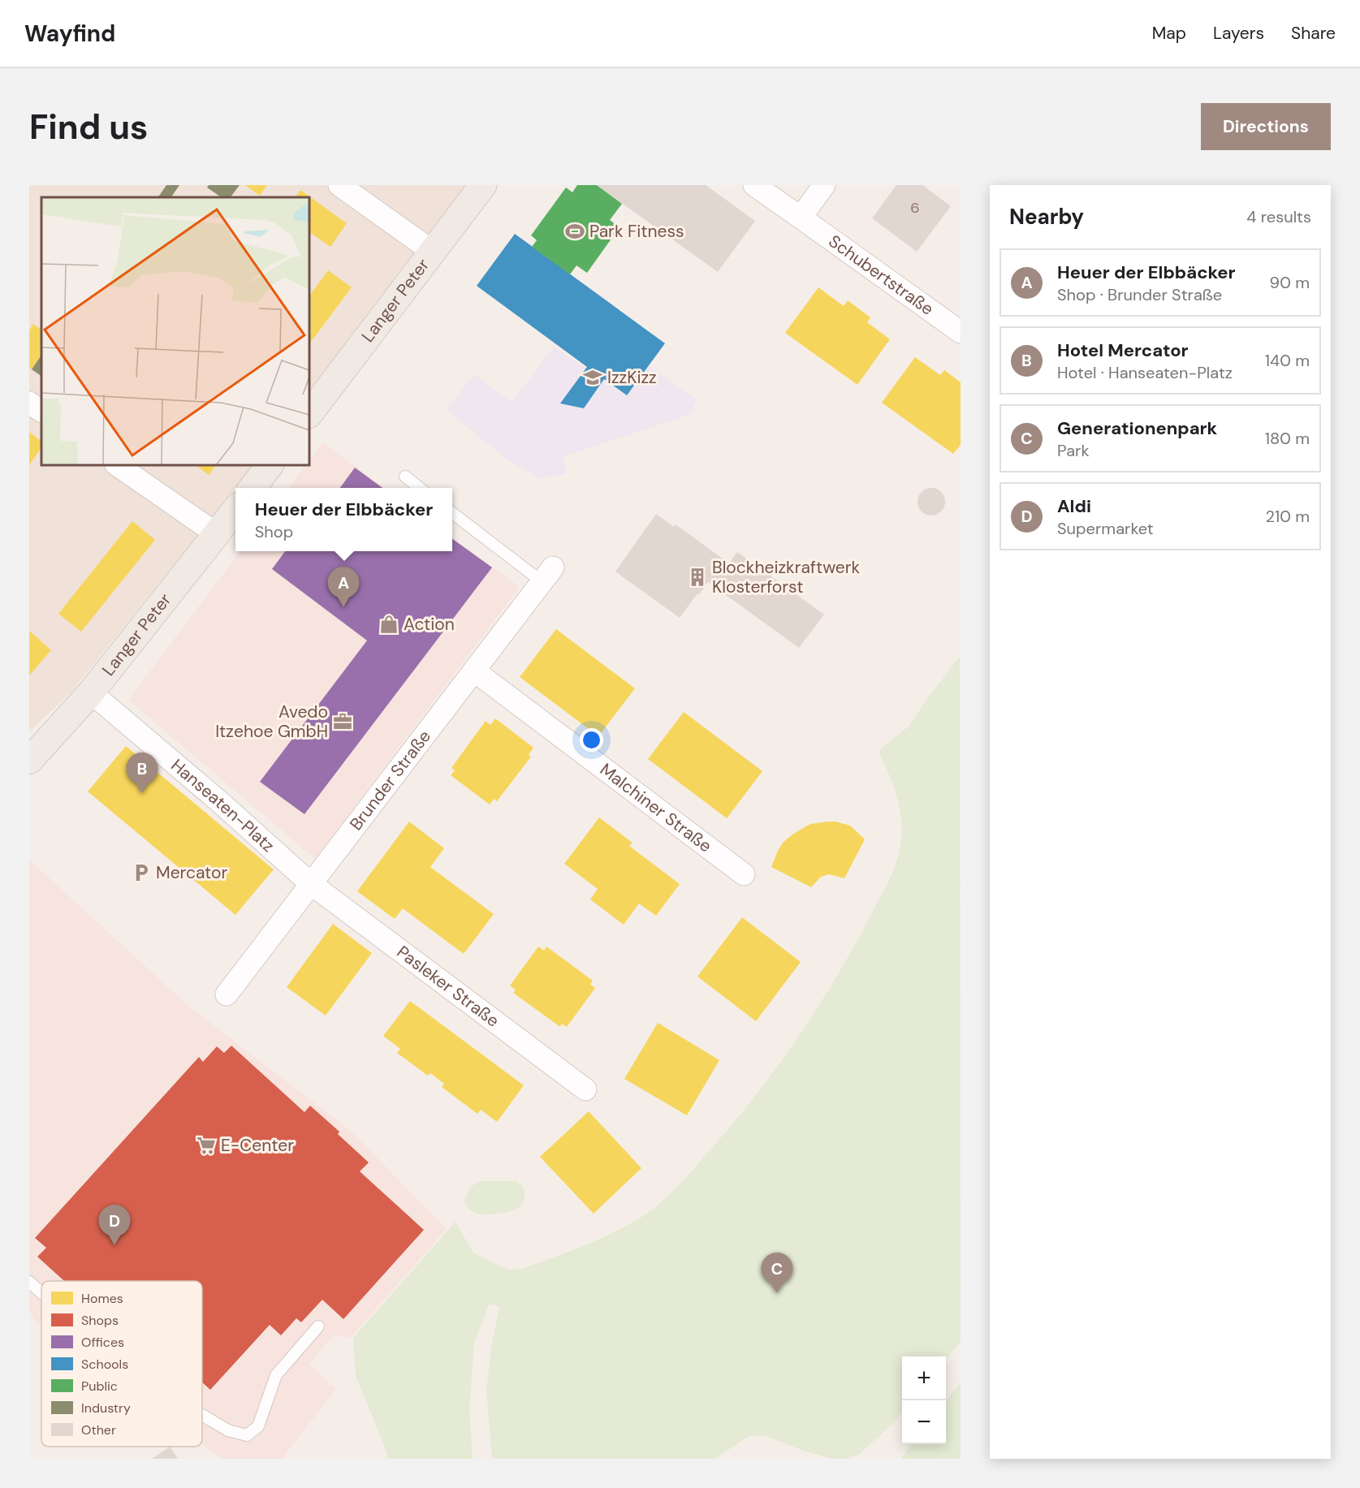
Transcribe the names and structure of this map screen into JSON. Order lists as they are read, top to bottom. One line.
{"streets":{"main road":["Langer Peter"],"street":["Schubertstraße","Brunder Straße","Hanseaten-Platz","Malchiner Straße","Pasleker Straße"]},"crossings":[["Langer Peter","Hanseaten-Platz"],["Brunder Straße","Hanseaten-Platz"],["Brunder Straße","Malchiner Straße"],["Brunder Straße","Pasleker Straße"],["Hanseaten-Platz","Pasleker Straße"]],"places":{"sports":["Park Fitness"],"school or university":["IzzKizz"],"building":["Blockheizkraftwerk Klosterforst"],"shop":["Action"],"office":["Avedo Itzehoe GmbH"],"parking":["Mercator"],"supermarket":["E-Center"]},"house_numbers":["6"],"legend":["Homes","Shops","Offices","Schools","Public","Industry","Other"],"page":{"header":"Wayfind","nav":["Map","Layers","Share"],"buttons":"Directions","title":"Find us","heading":["Nearby","4 results"],"list":[{"mark":"A","name":"Heuer der Elbbäcker","note":"Shop · Brunder Straße","value":"90 m"},{"mark":"B","name":"Hotel Mercator","note":"Hotel · Hanseaten-Platz","value":"140 m"},{"mark":"C","name":"Generationenpark","note":"Park","value":"180 m"},{"mark":"D","name":"Aldi","note":"Supermarket","value":"210 m"}],"popup":["Heuer der Elbbäcker","Shop"],"pins":["A","B","D","C"],"map_buttons":["+","−"]}}
